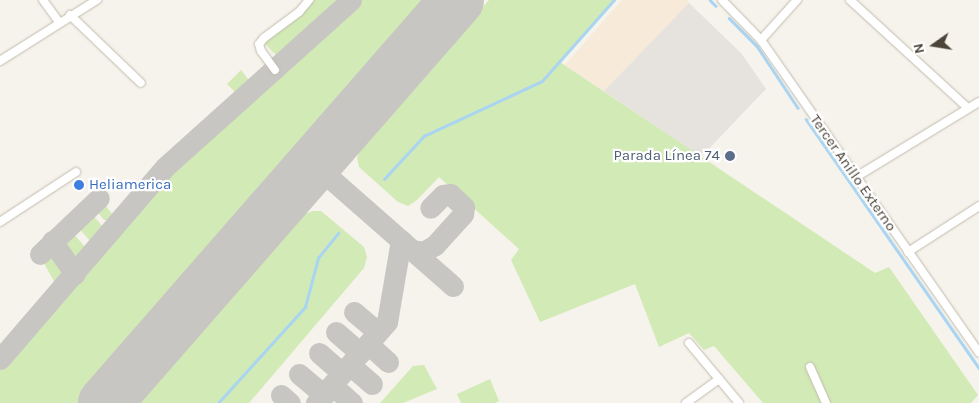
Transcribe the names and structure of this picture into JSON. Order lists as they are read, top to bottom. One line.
{"streets":{"street":["Tercer Anillo Externo"]},"places":["Parada Línea 74","Heliamerica"],"north":"left"}
